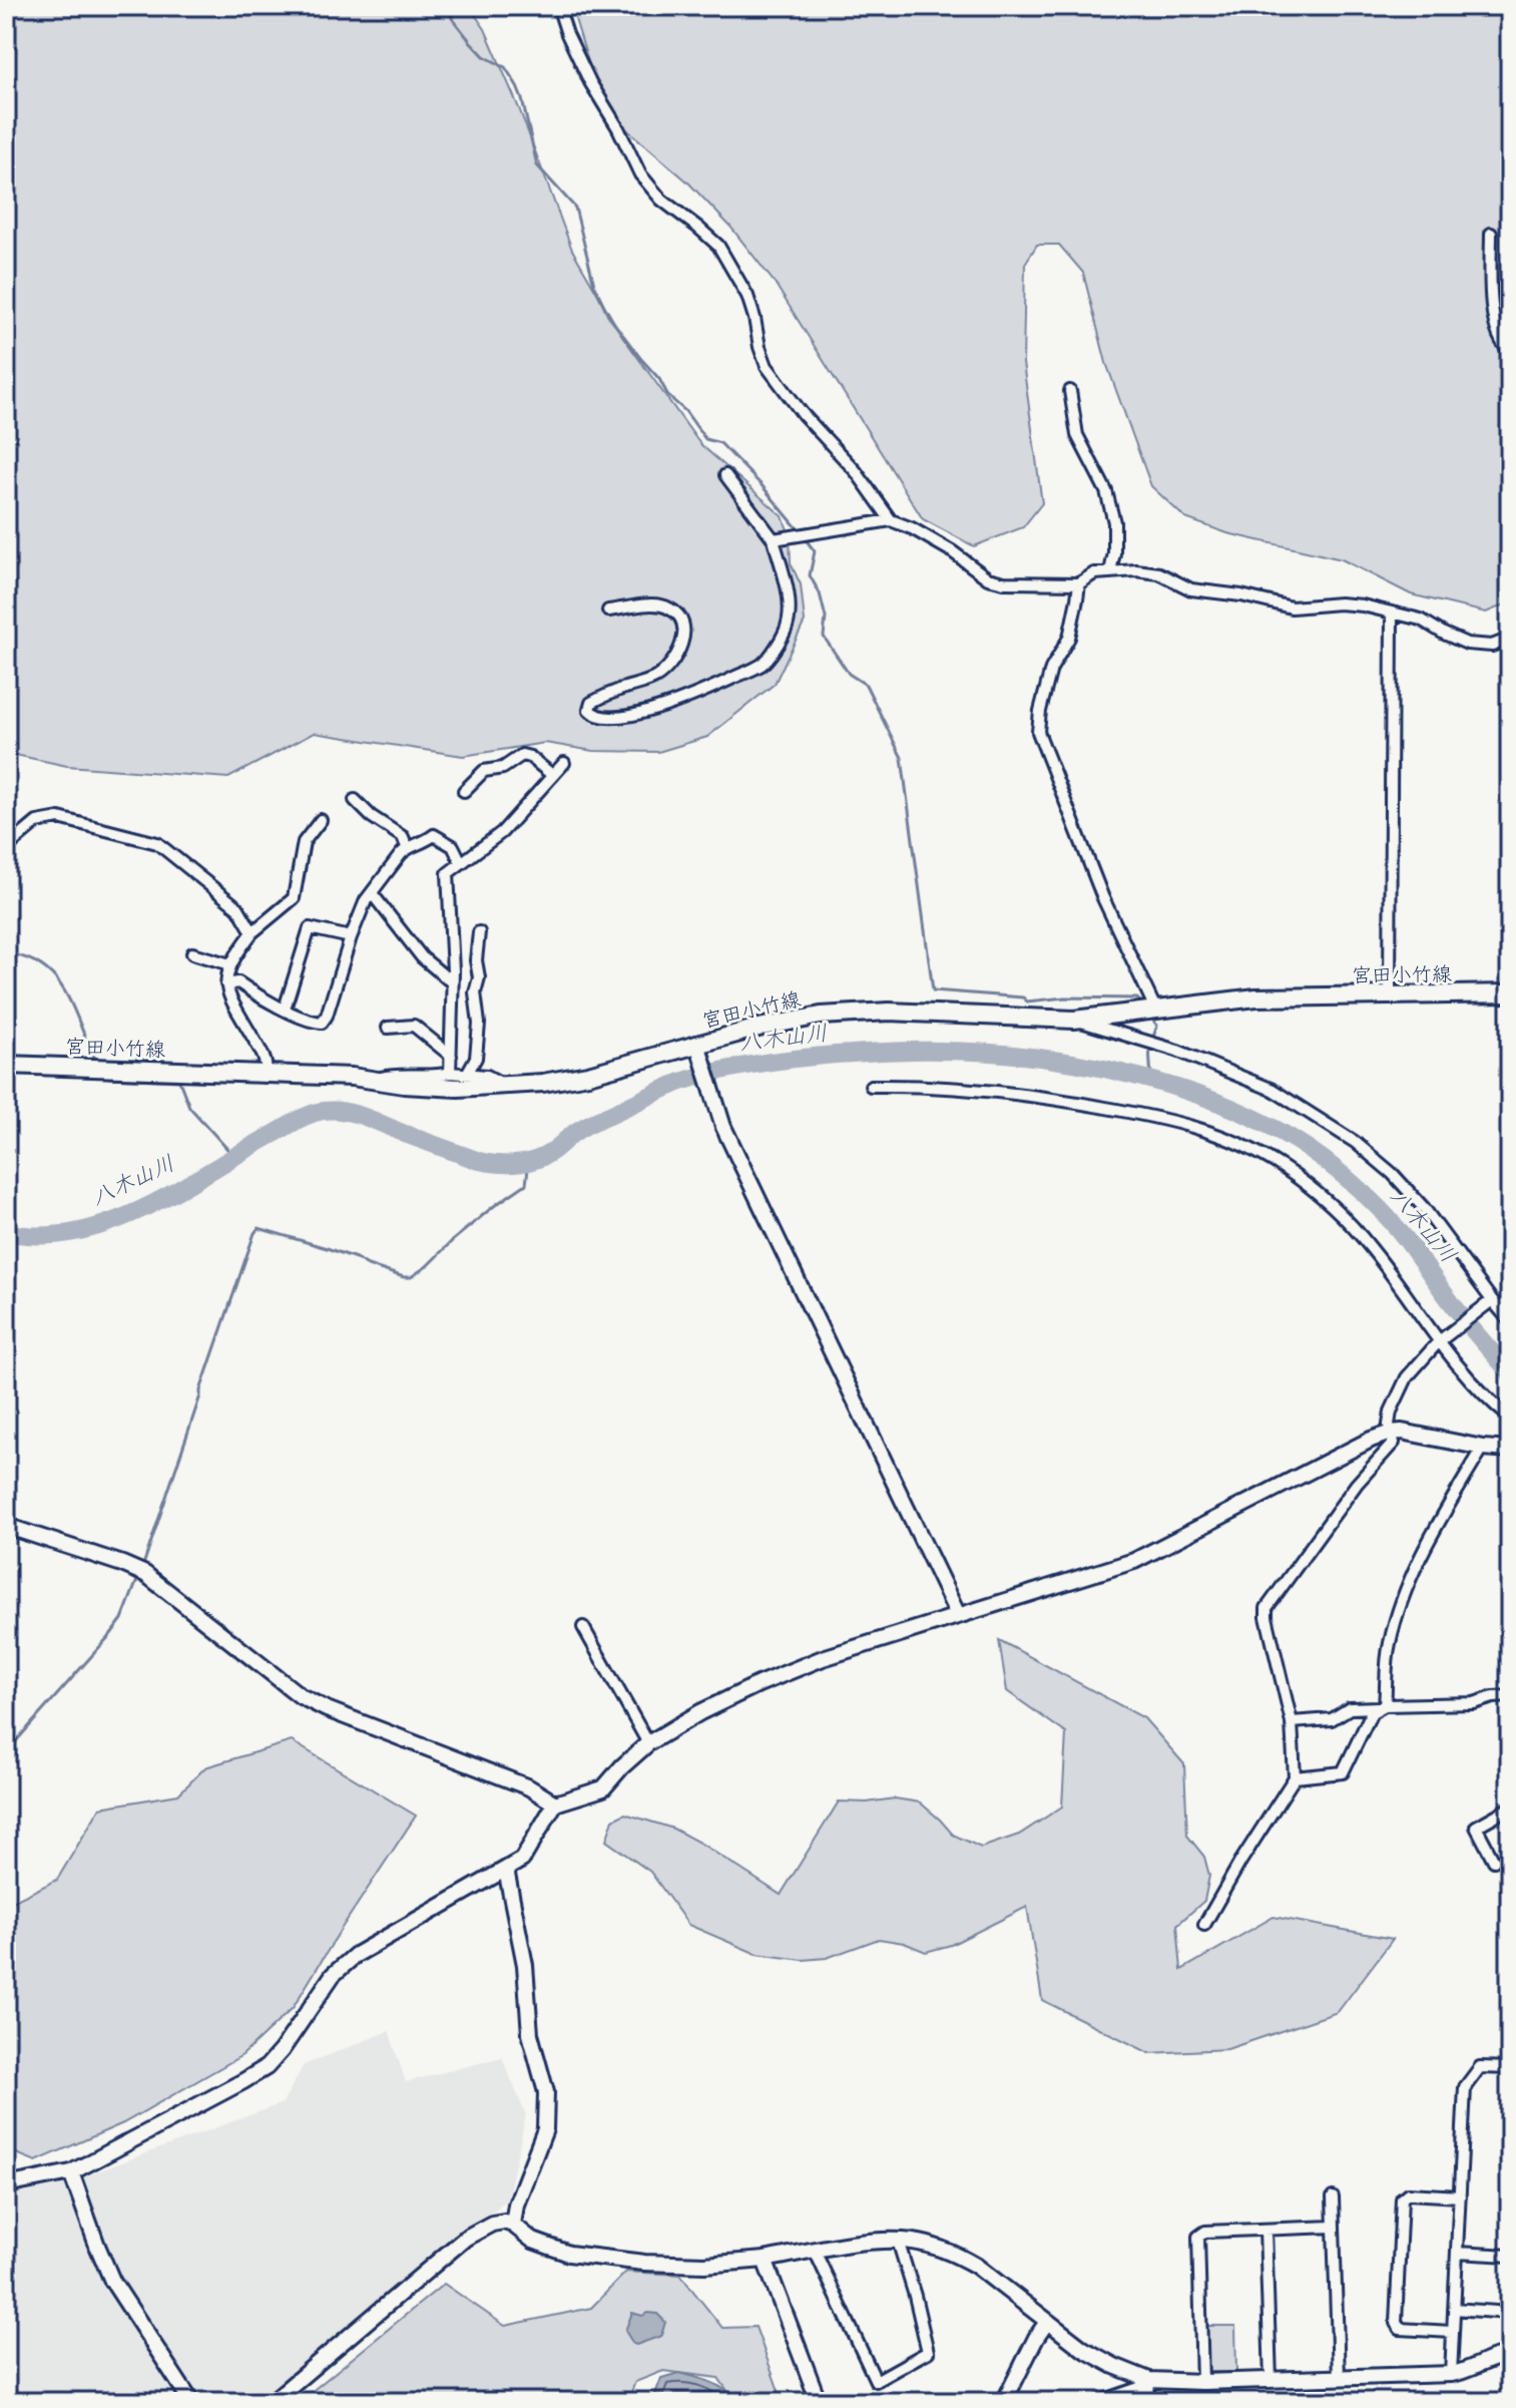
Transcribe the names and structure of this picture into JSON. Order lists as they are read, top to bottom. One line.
{"streets":{"main road":["宮田小竹線"]},"water":["八木山川"]}
